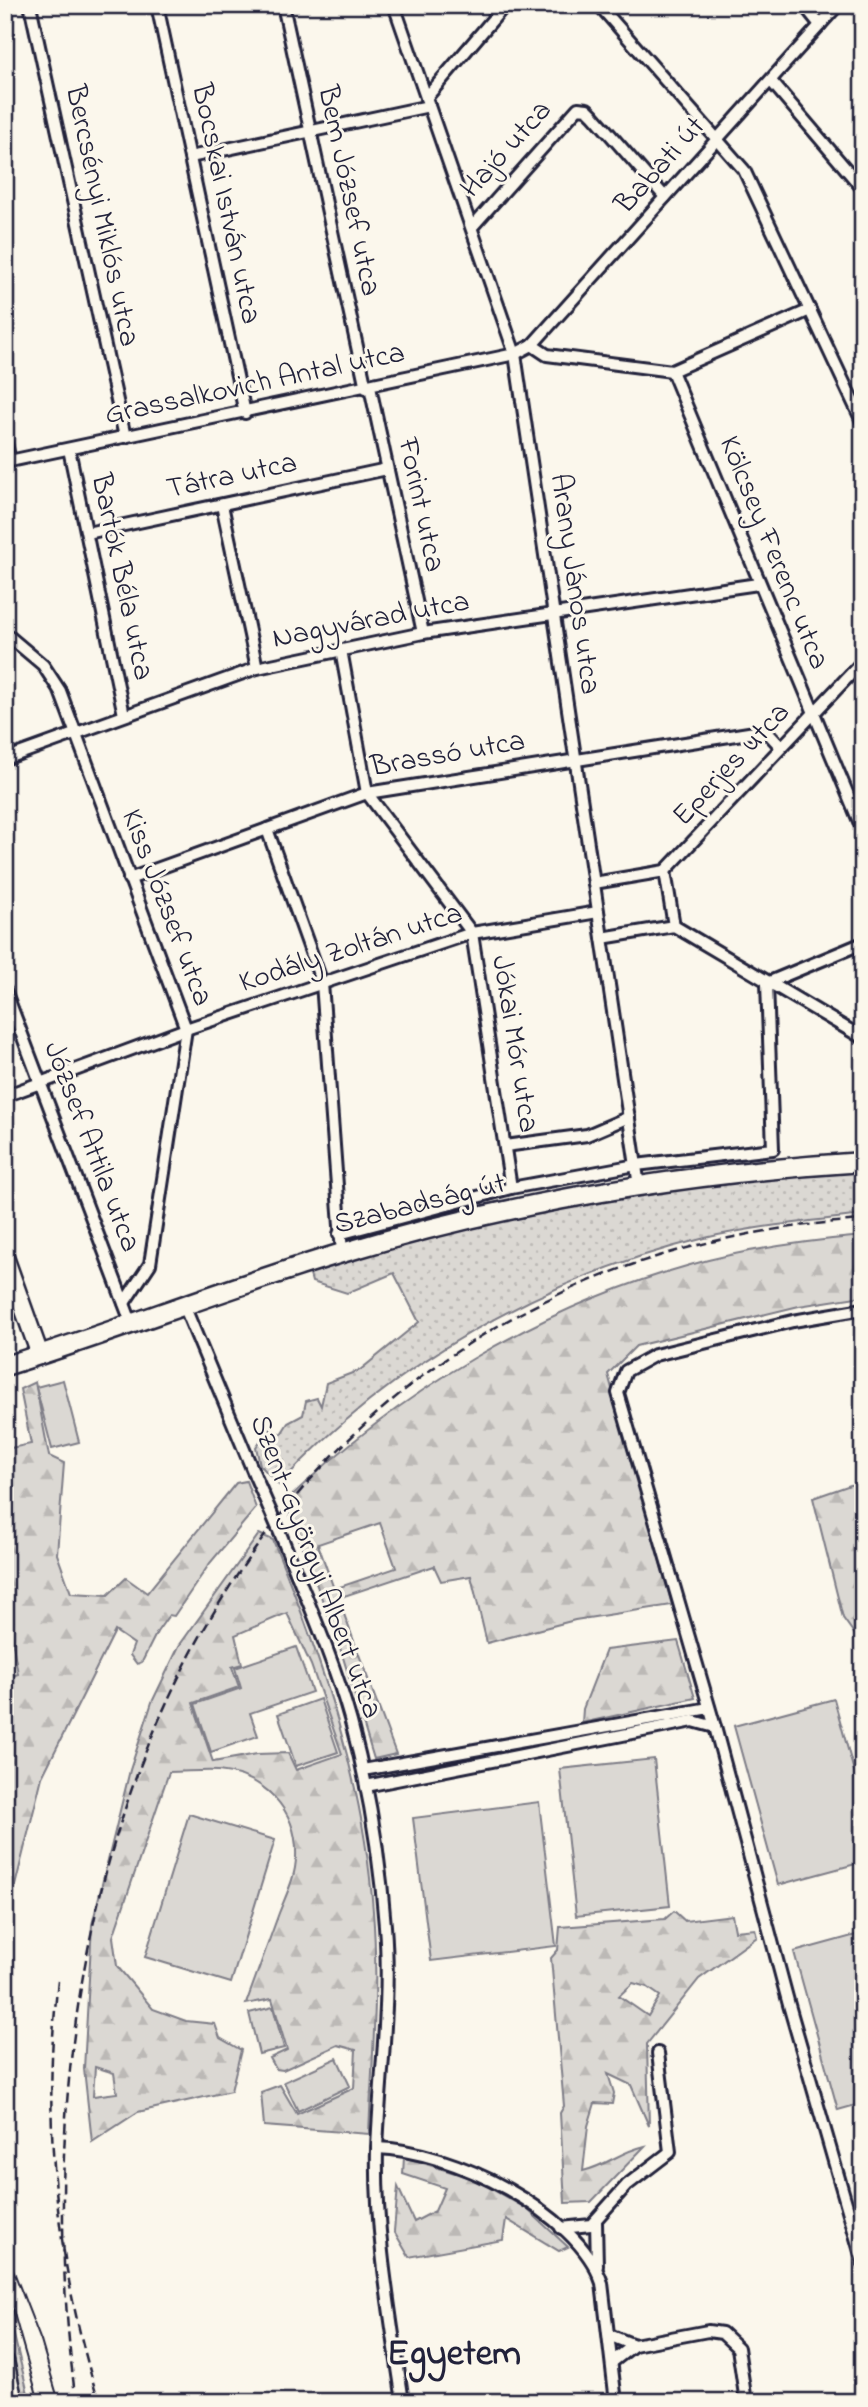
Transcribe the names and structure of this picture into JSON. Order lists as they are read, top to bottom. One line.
{"streets":{"main road":["Szabadság út"],"street":["Hajó utca","Babati út","Bem József utca","Bocskai István utca","Bercsényi Miklós utca","Grassalkovich Antal utca","Tátra utca","Forint utca","Kölcsey Ferenc utca","Bartók Béla utca","Arany János utca","Nagyvárad utca","Brassó utca","Eperjes utca","Kiss József utca","Kodály Zoltán utca","Jókai Mór utca","József Attila utca","Szent-Györgyi Albert utca"]},"crossings":[["Hajó utca","Babati út"],["Hajó utca","Arany János utca"],["Babati út","Grassalkovich Antal utca"],["Babati út","Arany János utca"],["Bem József utca","Grassalkovich Antal utca"],["Bem József utca","Forint utca"],["Bocskai István utca","Grassalkovich Antal utca"],["Bercsényi Miklós utca","Grassalkovich Antal utca"],["Grassalkovich Antal utca","Forint utca"],["Grassalkovich Antal utca","Bartók Béla utca"],["Grassalkovich Antal utca","Arany János utca"],["Tátra utca","Forint utca"],["Tátra utca","Bartók Béla utca"],["Forint utca","Nagyvárad utca"],["Kölcsey Ferenc utca","Nagyvárad utca"],["Kölcsey Ferenc utca","Eperjes utca"],["Bartók Béla utca","Nagyvárad utca"],["Arany János utca","Nagyvárad utca"],["Arany János utca","Brassó utca"],["Arany János utca","Kodály Zoltán utca"],["Arany János utca","Szabadság út"],["Nagyvárad utca","Kiss József utca"],["Nagyvárad utca","Jókai Mór utca"],["Brassó utca","Eperjes utca"],["Brassó utca","Kiss József utca"],["Brassó utca","Jókai Mór utca"],["Kiss József utca","Kodály Zoltán utca"],["Kiss József utca","József Attila utca"],["Kodály Zoltán utca","Jókai Mór utca"],["Kodály Zoltán utca","József Attila utca"],["Jókai Mór utca","Szabadság út"],["József Attila utca","Szabadság út"],["Szabadság út","Szent-Györgyi Albert utca"]],"districts":["Egyetem"]}
